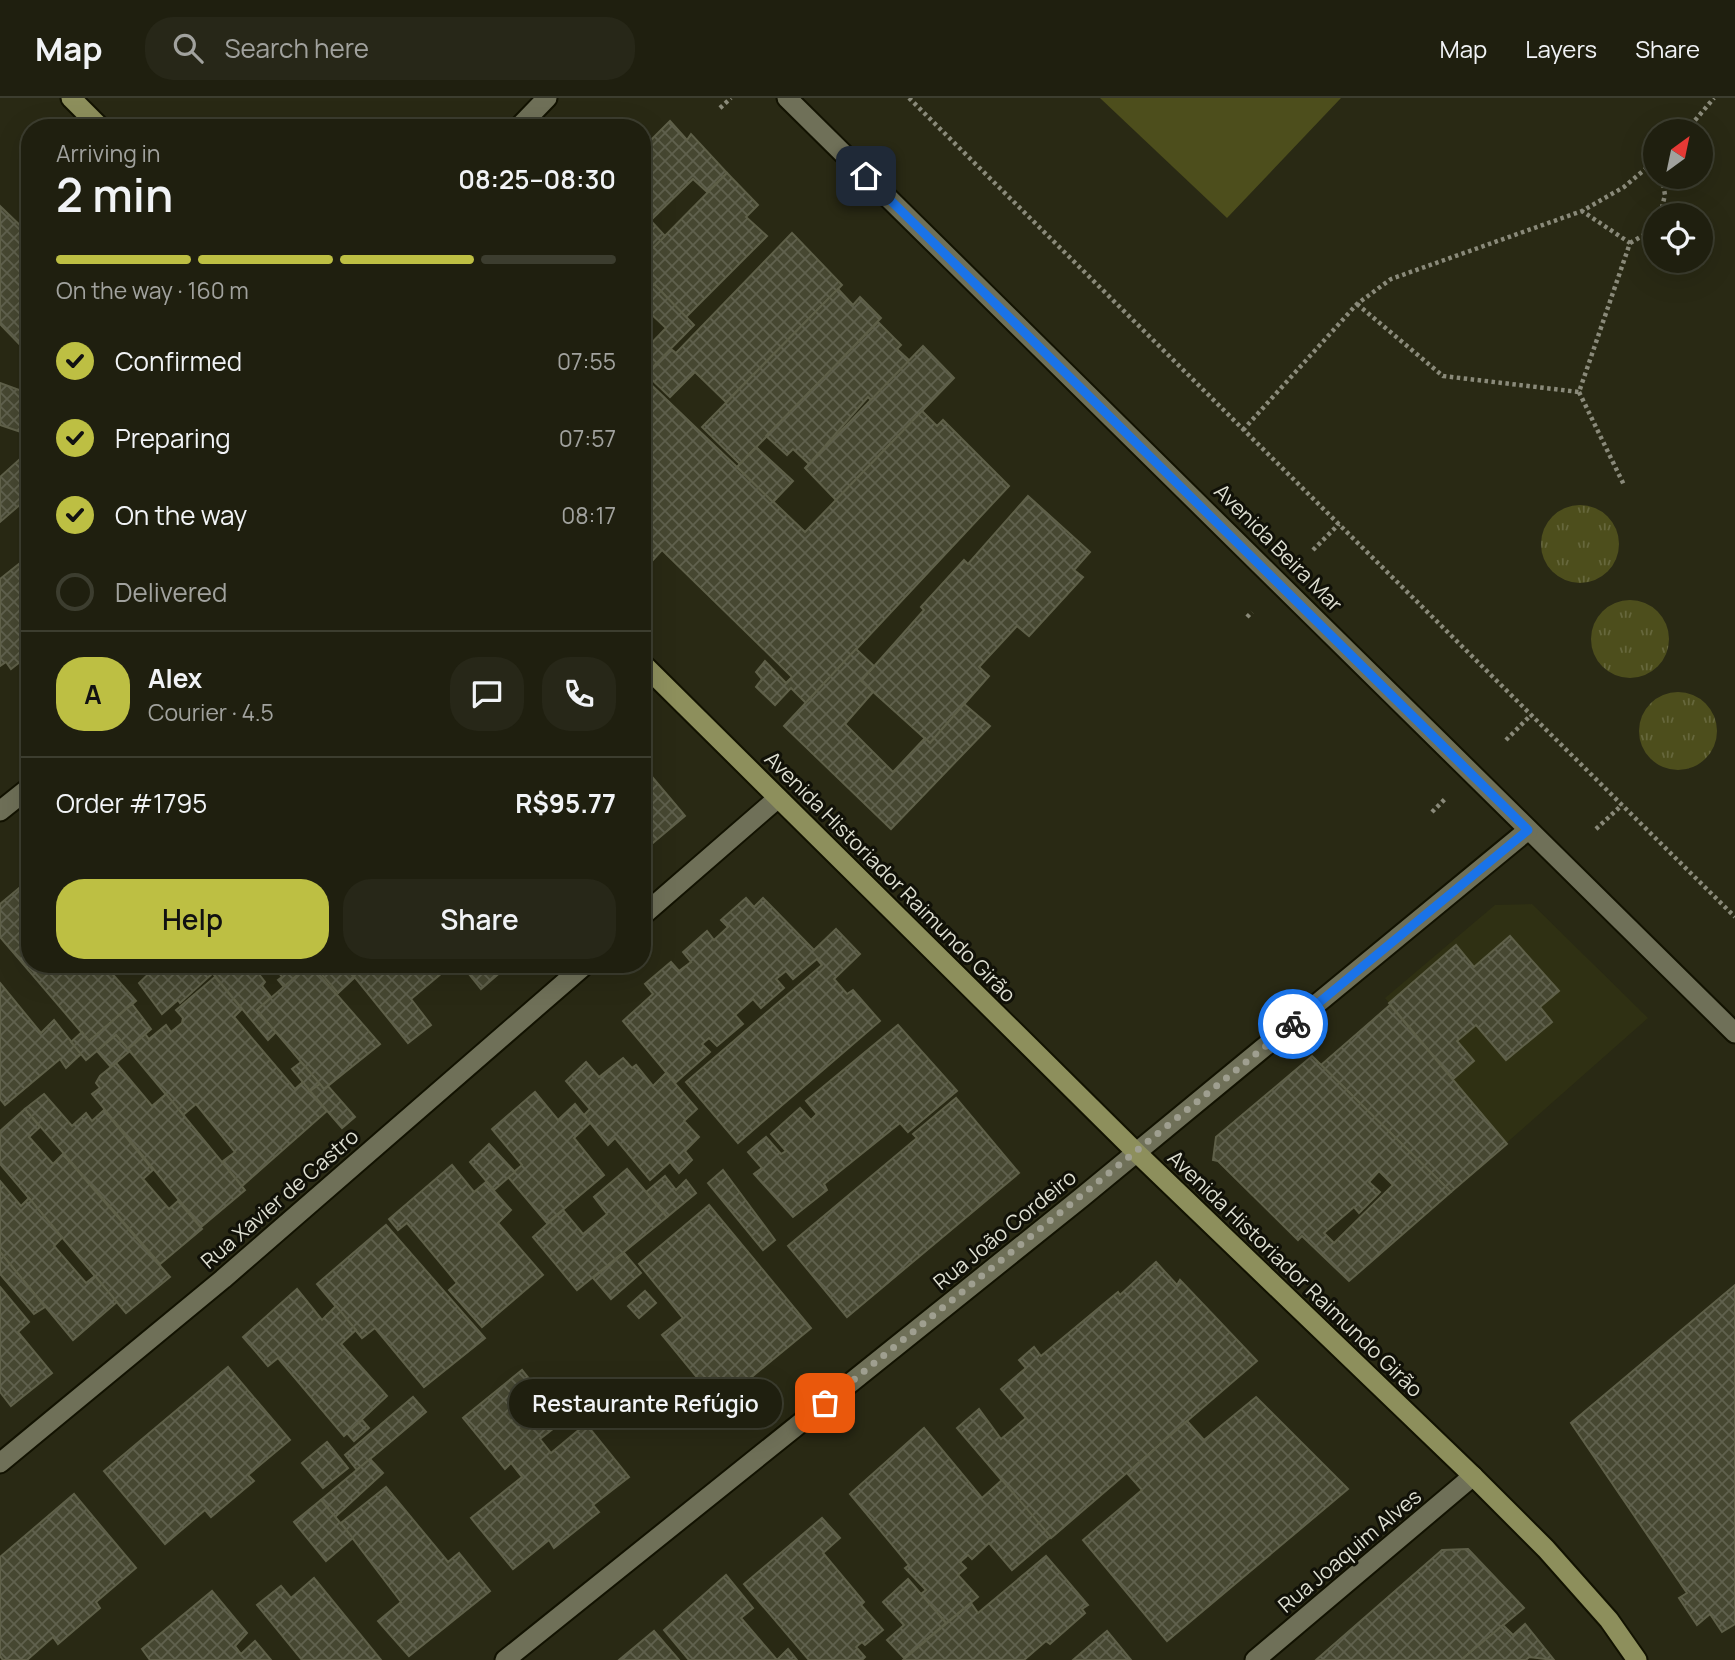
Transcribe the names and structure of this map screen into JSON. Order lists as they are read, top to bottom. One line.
{"streets":{"main road":["Avenida Historiador Raimundo Girão"],"street":["Avenida Beira Mar","Rua Xavier de Castro","Rua João Cordeiro","Rua Joaquim Alves"]},"crossings":[["Avenida Beira Mar","Rua João Cordeiro"],["Avenida Historiador Raimundo Girão","Rua João Cordeiro"],["Avenida Historiador Raimundo Girão","Rua Joaquim Alves"]],"places":["Restaurante Refúgio"],"north":"top right","page":{"header":"Map","search":"Search here","nav":["Map","Layers","Share"],"heading":["2 min","Arriving in","08:25–08:30"],"panel":["Alex","Courier · 4.5","Order #1795","R$95.77"],"bar":"On the way · 160 m","list":[["Confirmed","07:55"],["Preparing","07:57"],["On the way","08:17"],"Delivered"],"round":"A","buttons":["Help","Share"],"bubble":"Restaurante Refúgio"}}
